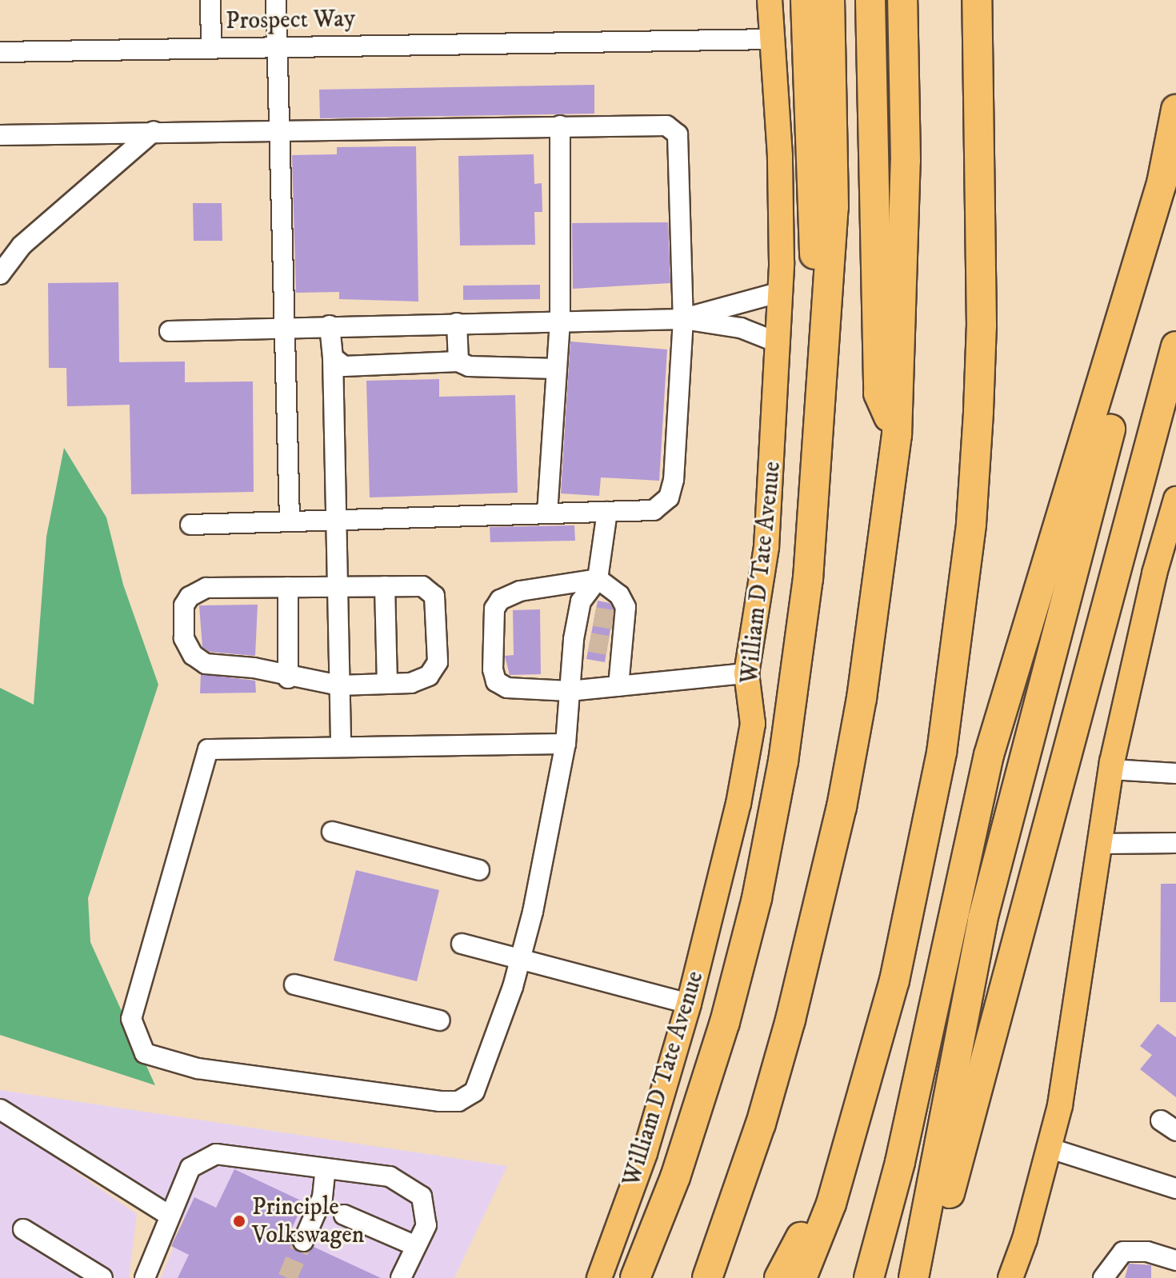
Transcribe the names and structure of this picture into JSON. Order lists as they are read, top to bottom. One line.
{"streets":{"main road":["William D Tate Avenue"],"street":["Prospect Way"]},"crossings":[["Prospect Way","William D Tate Avenue"]],"places":["Principle Volkswagen"]}
